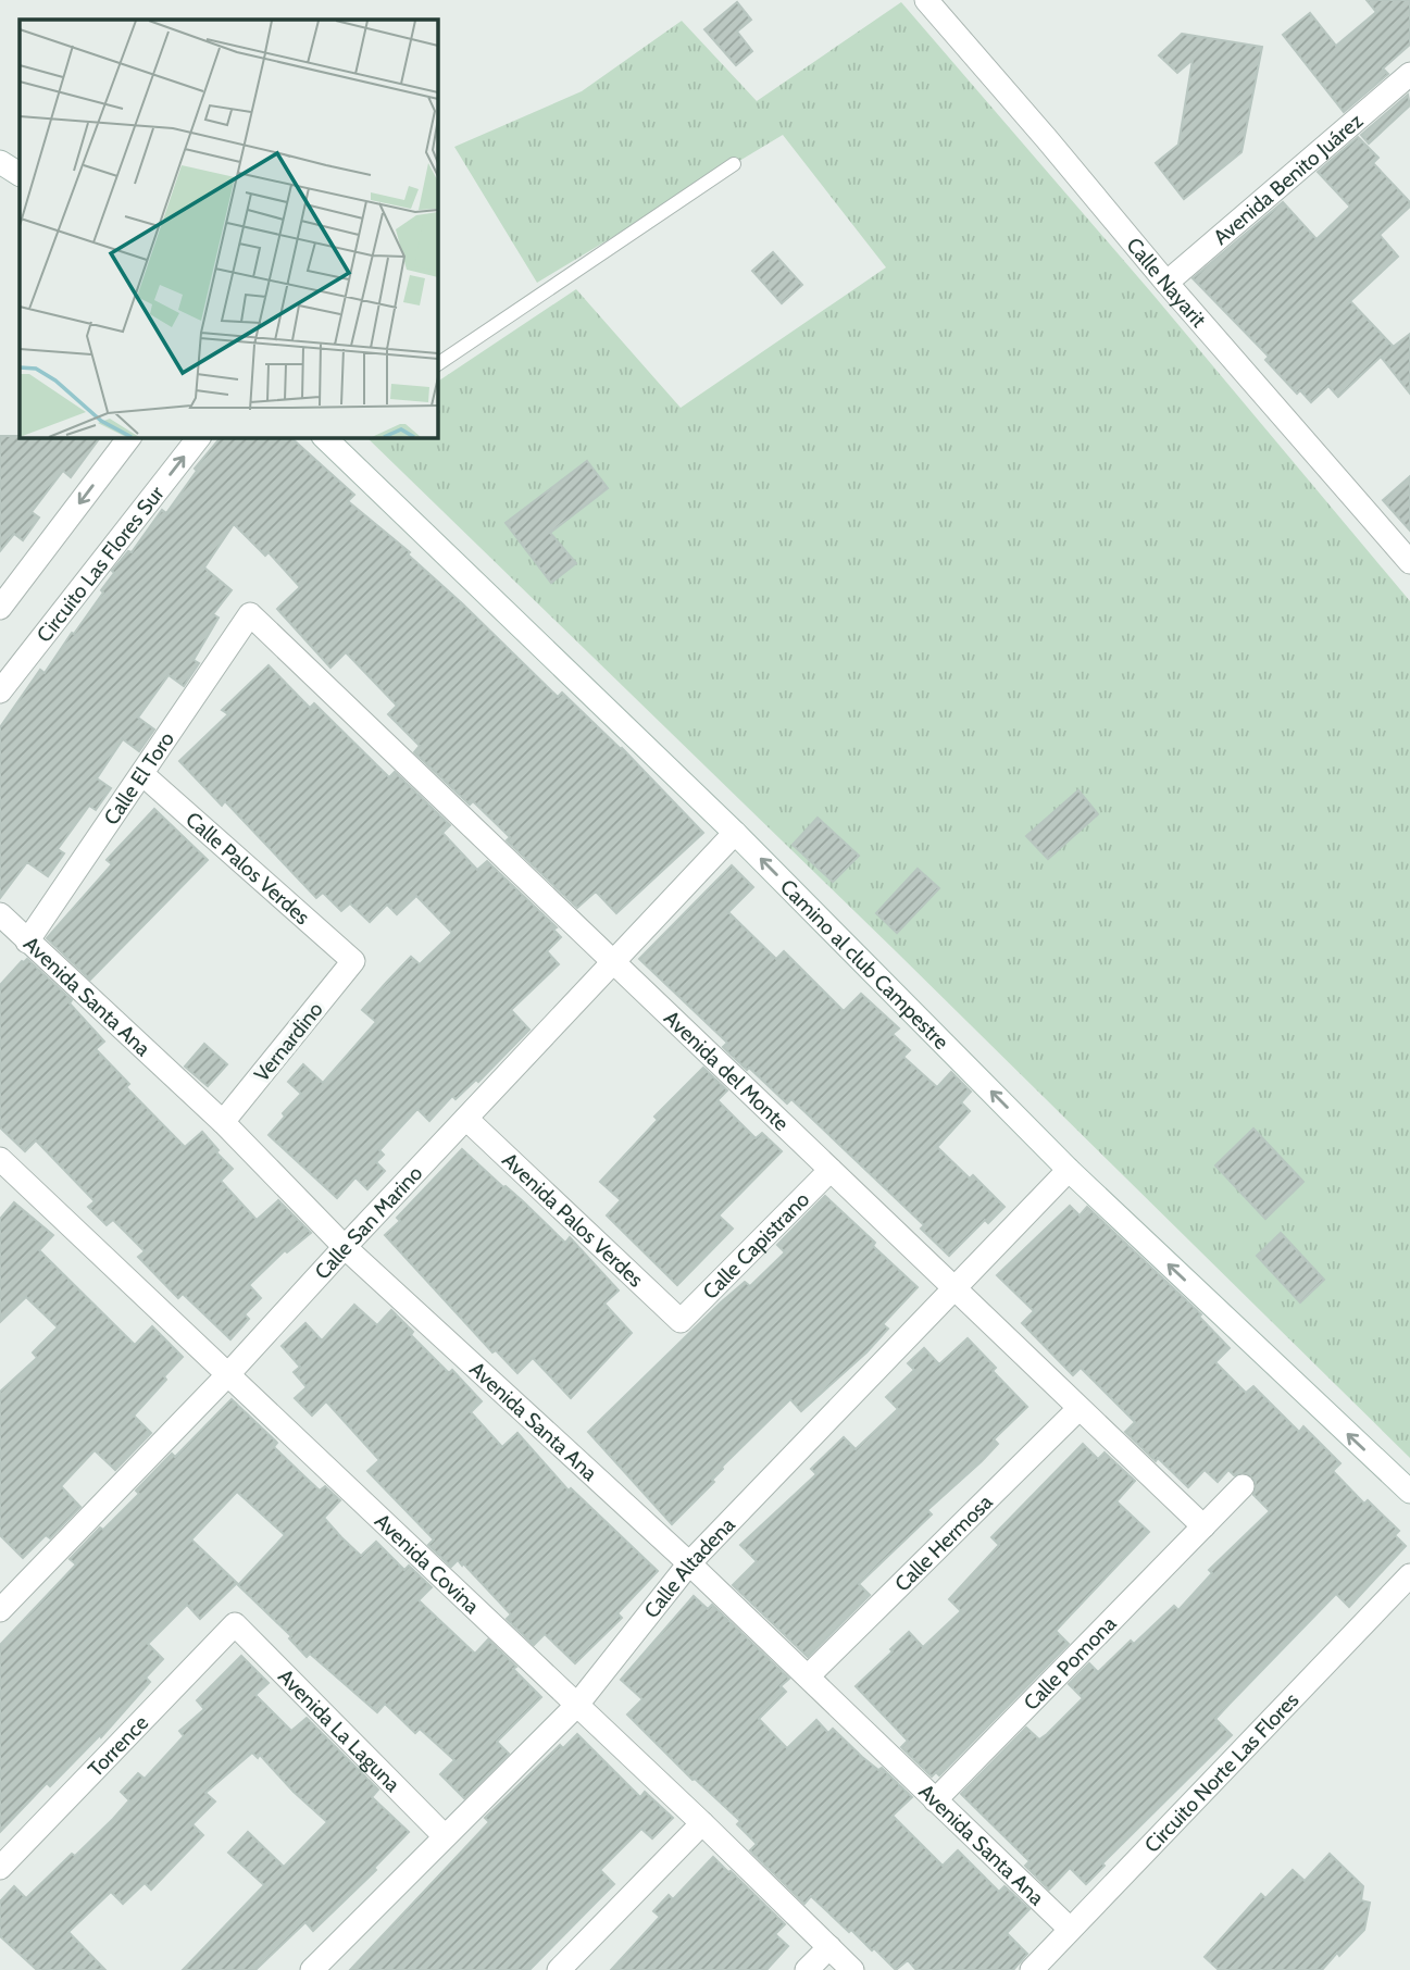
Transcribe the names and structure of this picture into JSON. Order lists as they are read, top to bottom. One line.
{"streets":{"street":["Avenida Benito Juárez","Calle Nayarit","Circuito Las Flores Sur","Calle El Toro","Calle Palos Verdes","Camino al club Campestre","Avenida Santa Ana","Vernardino","Avenida del Monte","Avenida Palos Verdes","Calle San Marino","Calle Capistrano","Calle Hermosa","Avenida Covina","Calle Altadena","Calle Pomona","Avenida La Laguna","Torrence","Circuito Norte Las Flores"]},"crossings":[["Avenida Benito Juárez","Calle Nayarit"],["Calle El Toro","Calle Palos Verdes"],["Calle El Toro","Avenida Santa Ana"],["Calle El Toro","Avenida del Monte"],["Calle Palos Verdes","Vernardino"],["Camino al club Campestre","Calle San Marino"],["Camino al club Campestre","Calle Altadena"],["Avenida Santa Ana","Vernardino"],["Avenida Santa Ana","Calle San Marino"],["Avenida Santa Ana","Calle Hermosa"],["Avenida Santa Ana","Calle Altadena"],["Avenida Santa Ana","Calle Pomona"],["Avenida Santa Ana","Circuito Norte Las Flores"],["Avenida del Monte","Calle San Marino"],["Avenida del Monte","Calle Capistrano"],["Avenida del Monte","Calle Hermosa"],["Avenida del Monte","Calle Altadena"],["Avenida del Monte","Calle Pomona"],["Avenida Palos Verdes","Calle San Marino"],["Avenida Palos Verdes","Calle Capistrano"],["Calle San Marino","Avenida Covina"],["Avenida Covina","Calle Altadena"],["Calle Altadena","Avenida La Laguna"],["Avenida La Laguna","Torrence"]],"one_way":["Camino al club Campestre"]}
